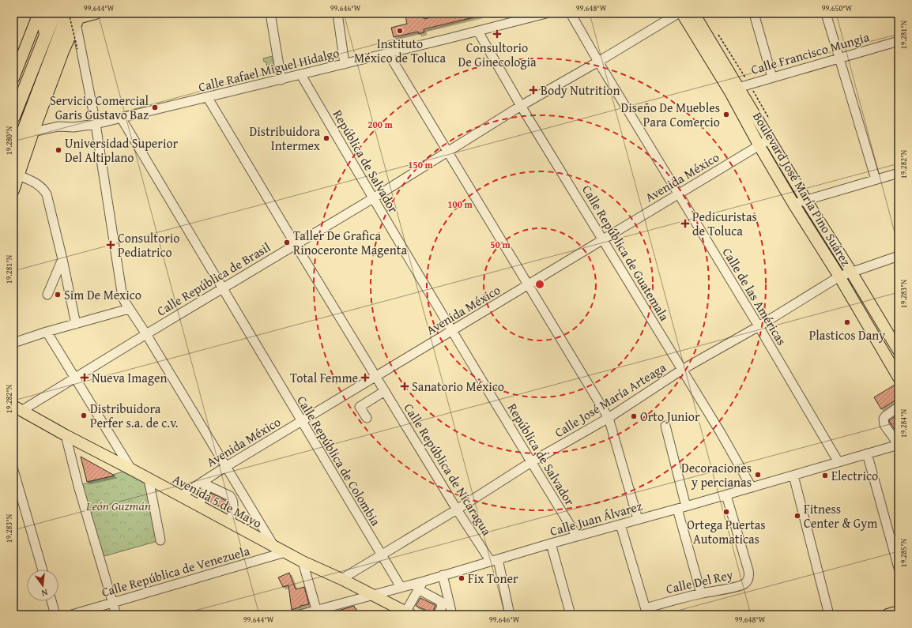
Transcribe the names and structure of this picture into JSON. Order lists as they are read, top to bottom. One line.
{"streets":{"main road":["Boulevard José María Pino Suárez","Avenida 5 de Mayo"],"street":["Calle Francisco Mungia","Calle Rafael Miguel Hidalgo","República de Salvador","Avenida México","Calle República de Guatemala","Calle República de Brasil","Calle de las Américas","Calle José María Arteaga","Calle República de Colombia","Calle República de Nicaragua","Calle Juan Álvarez","Calle República de Venezuela","Calle Del Rey"]},"crossings":[["Calle Francisco Mungia","Boulevard José María Pino Suárez"],["Calle Rafael Miguel Hidalgo","República de Salvador"],["Calle Rafael Miguel Hidalgo","Calle República de Guatemala"],["Calle Rafael Miguel Hidalgo","Calle República de Colombia"],["Calle Rafael Miguel Hidalgo","Calle República de Nicaragua"],["República de Salvador","Avenida México"],["República de Salvador","Calle República de Brasil"],["República de Salvador","Calle José María Arteaga"],["República de Salvador","Calle Juan Álvarez"],["Avenida México","Boulevard José María Pino Suárez"],["Avenida México","Calle República de Guatemala"],["Avenida México","Calle de las Américas"],["Avenida México","Calle República de Colombia"],["Avenida México","Calle República de Nicaragua"],["Avenida México","Avenida 5 de Mayo"],["Boulevard José María Pino Suárez","Calle José María Arteaga"],["Calle República de Guatemala","Calle República de Brasil"],["Calle República de Guatemala","Calle José María Arteaga"],["Calle República de Guatemala","Calle Juan Álvarez"],["Calle República de Brasil","Calle de las Américas"],["Calle República de Brasil","Calle República de Colombia"],["Calle República de Brasil","Calle República de Nicaragua"],["Calle República de Brasil","Avenida 5 de Mayo"],["Calle de las Américas","Calle José María Arteaga"],["Calle de las Américas","Calle Juan Álvarez"],["Calle José María Arteaga","Calle República de Colombia"],["Calle José María Arteaga","Calle República de Nicaragua"],["Calle José María Arteaga","Avenida 5 de Mayo"],["Calle República de Colombia","Calle Juan Álvarez"],["Calle República de Nicaragua","Calle Juan Álvarez"],["Avenida 5 de Mayo","Calle Juan Álvarez"],["Avenida 5 de Mayo","Calle República de Venezuela"],["Calle Juan Álvarez","Calle Del Rey"]],"parks":["León Guzmán"],"places":{"other":["Instituto México de Toluca","Servicio Comercial Garis Gustavo Baz","Diseño De Muebles Para Comercio","Distribuidora Intermex","Universidad Superior Del Altiplano","Taller De Grafica Rinoceronte Magenta","Sim De Mexico","Plasticos Dany","Distribuidora Perfer s.a. de c.v.","Orto Junior","Decoraciones y percianas","Electrico","Ortega Puertas Automaticas","Fitness Center & Gym","Fix Toner"],"health":["Consultorio De Ginecologia","Body Nutrition","Pedicuristas de Toluca","Consultorio Pediatrico","Nueva Imagen","Total Femme","Sanatorio México"]},"north":"bottom","coordinates":["99.644°W","99.646°W","99.648°W","99.650°W","19.281°N","19.280°N","19.282°N","19.283°N","19.284°N","19.285°N"],"rings":["200 m","150 m","100 m","50 m"]}
